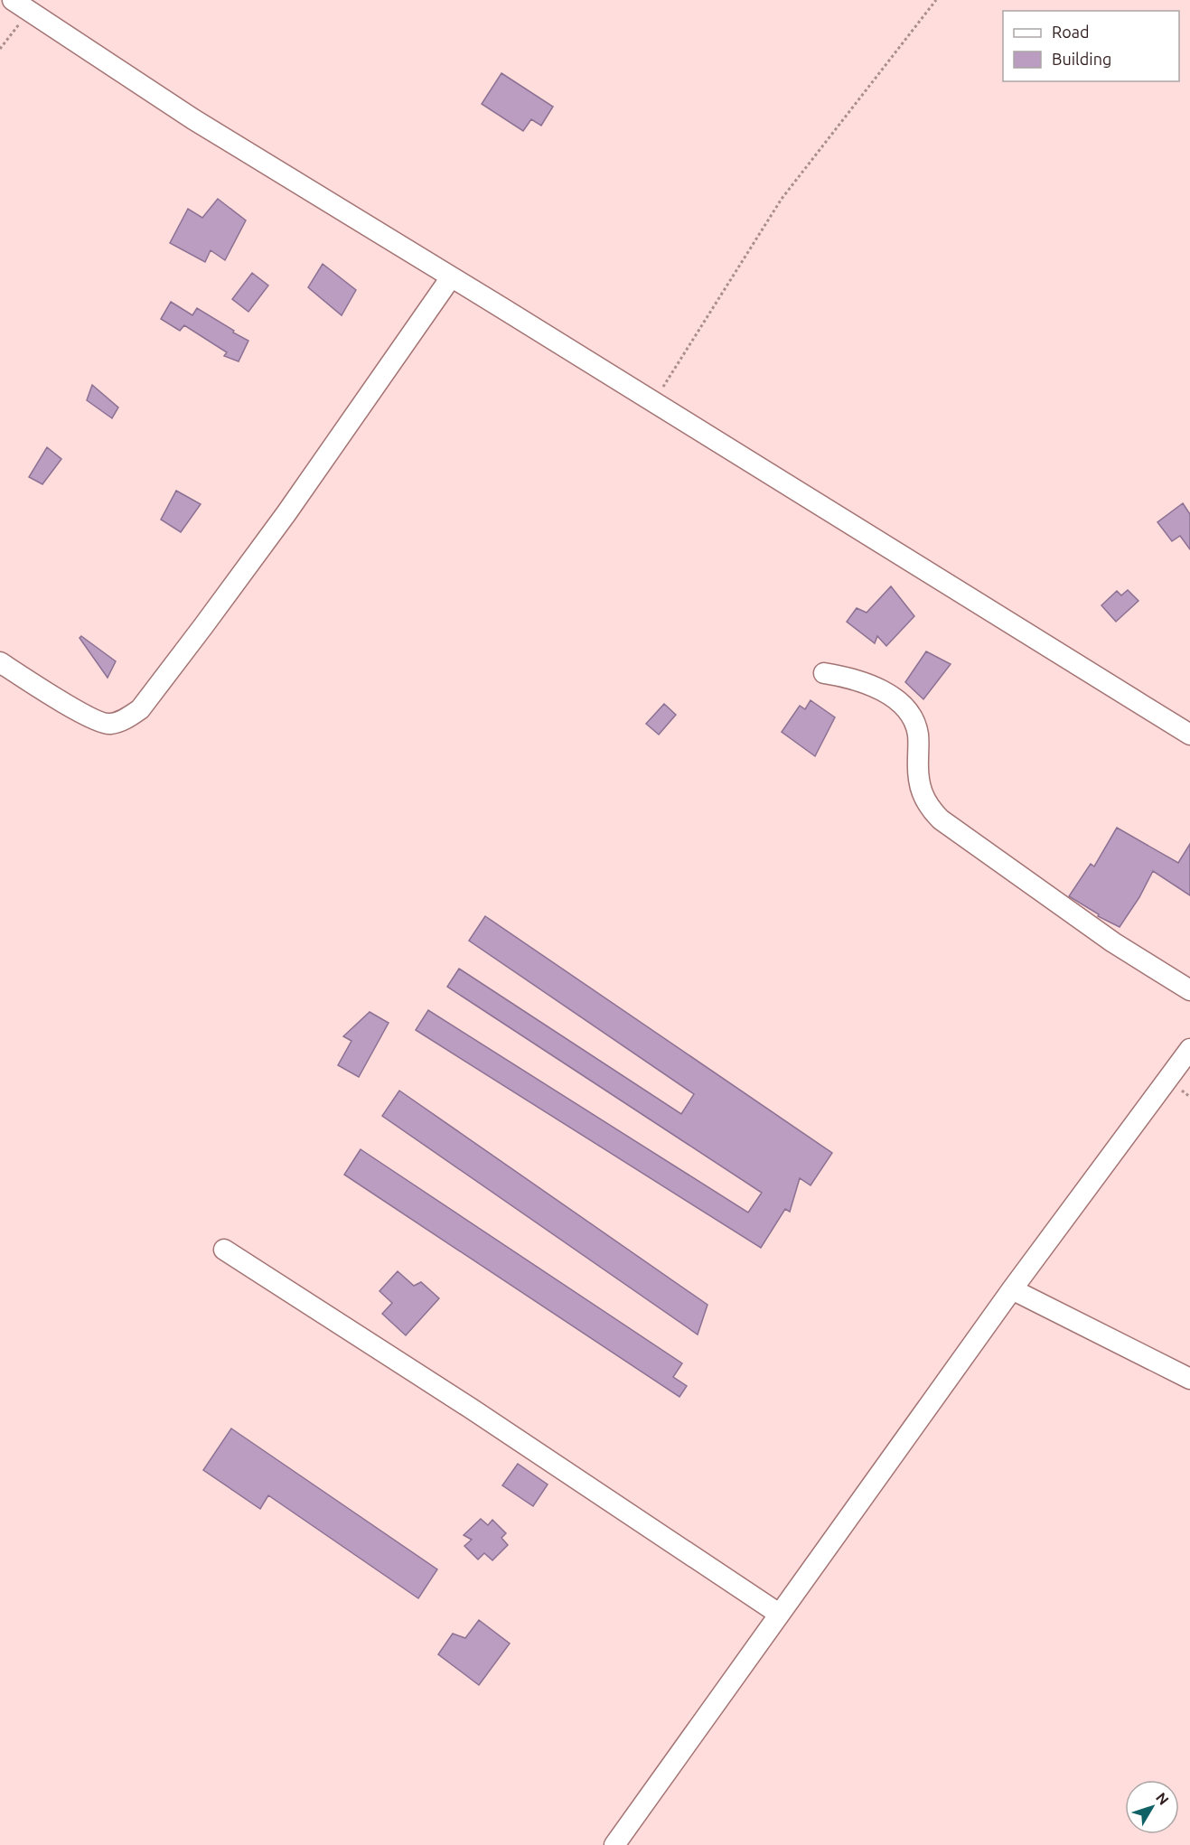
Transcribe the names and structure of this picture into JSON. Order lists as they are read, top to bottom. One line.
{"legend":["Road","Building"],"north":"top right"}
